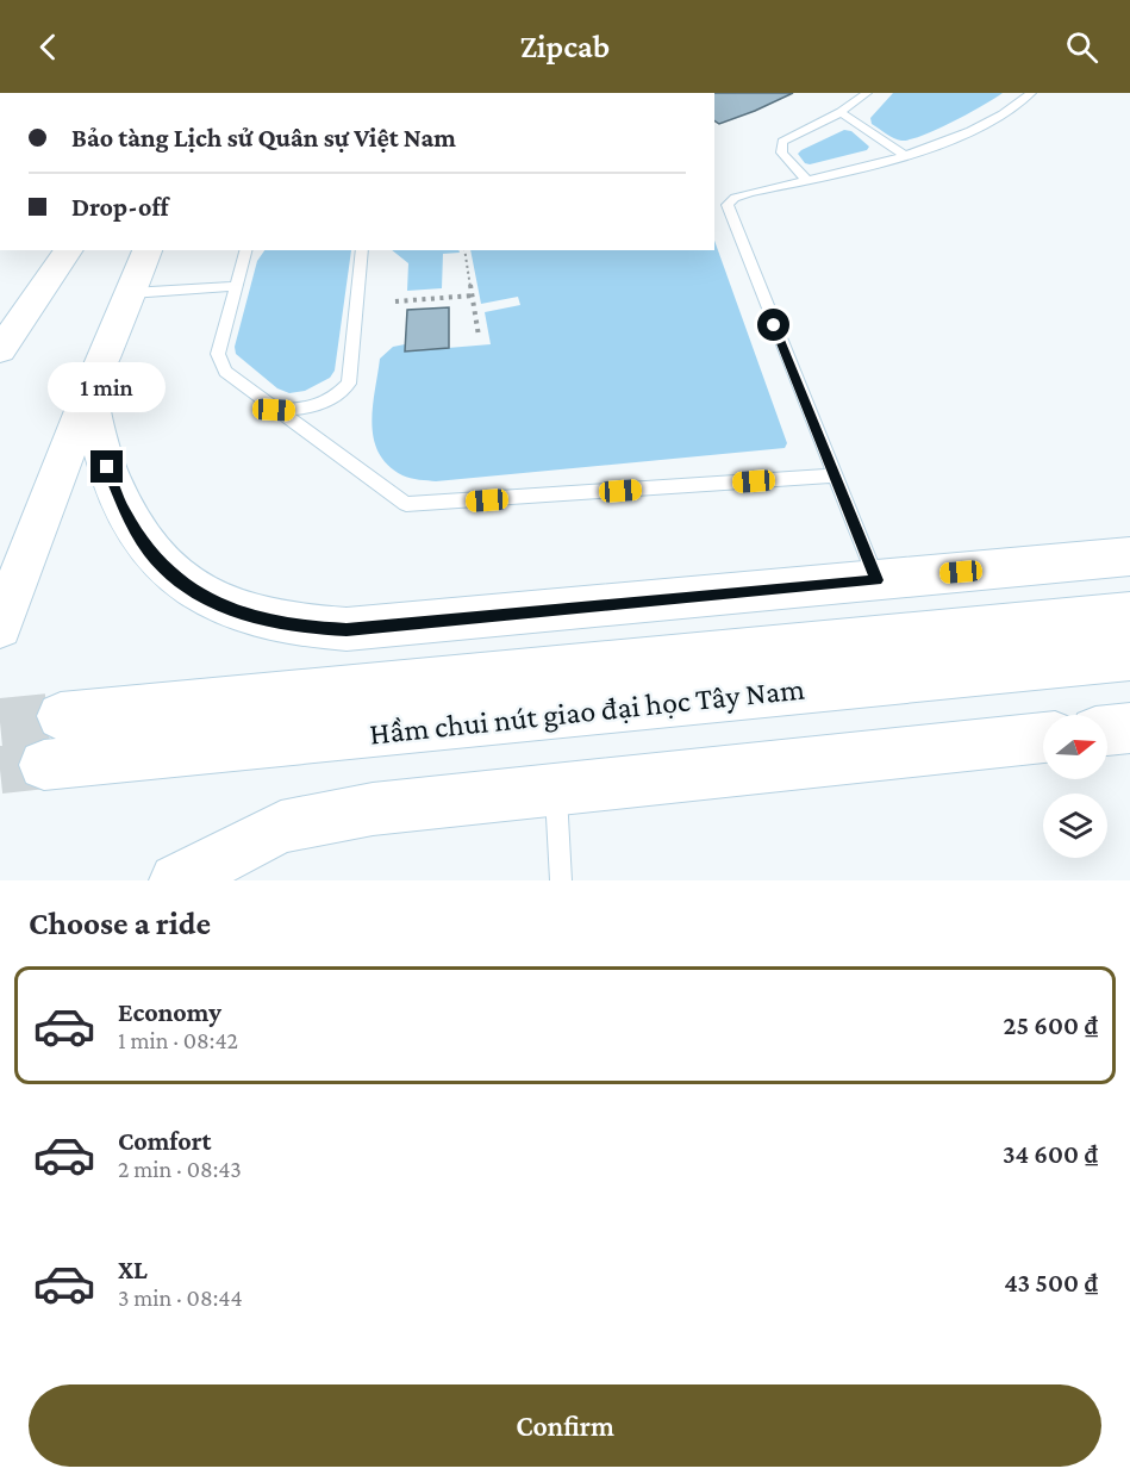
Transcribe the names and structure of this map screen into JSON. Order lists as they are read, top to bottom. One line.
{"streets":{"main road":["Hầm chui nút giao đại học Tây Nam"]},"north":"right","page":{"header":"Zipcab","banner":["Bảo tàng Lịch sử Quân sự Việt Nam","Drop-off"],"bubble":"1 min","heading":"Choose a ride","list":[{"name":"Economy","note":"1 min · 08:42","value":"25 600 ₫"},{"name":"Comfort","note":"2 min · 08:43","value":"34 600 ₫"},{"name":"XL","note":"3 min · 08:44","value":"43 500 ₫"}],"buttons":"Confirm"}}
